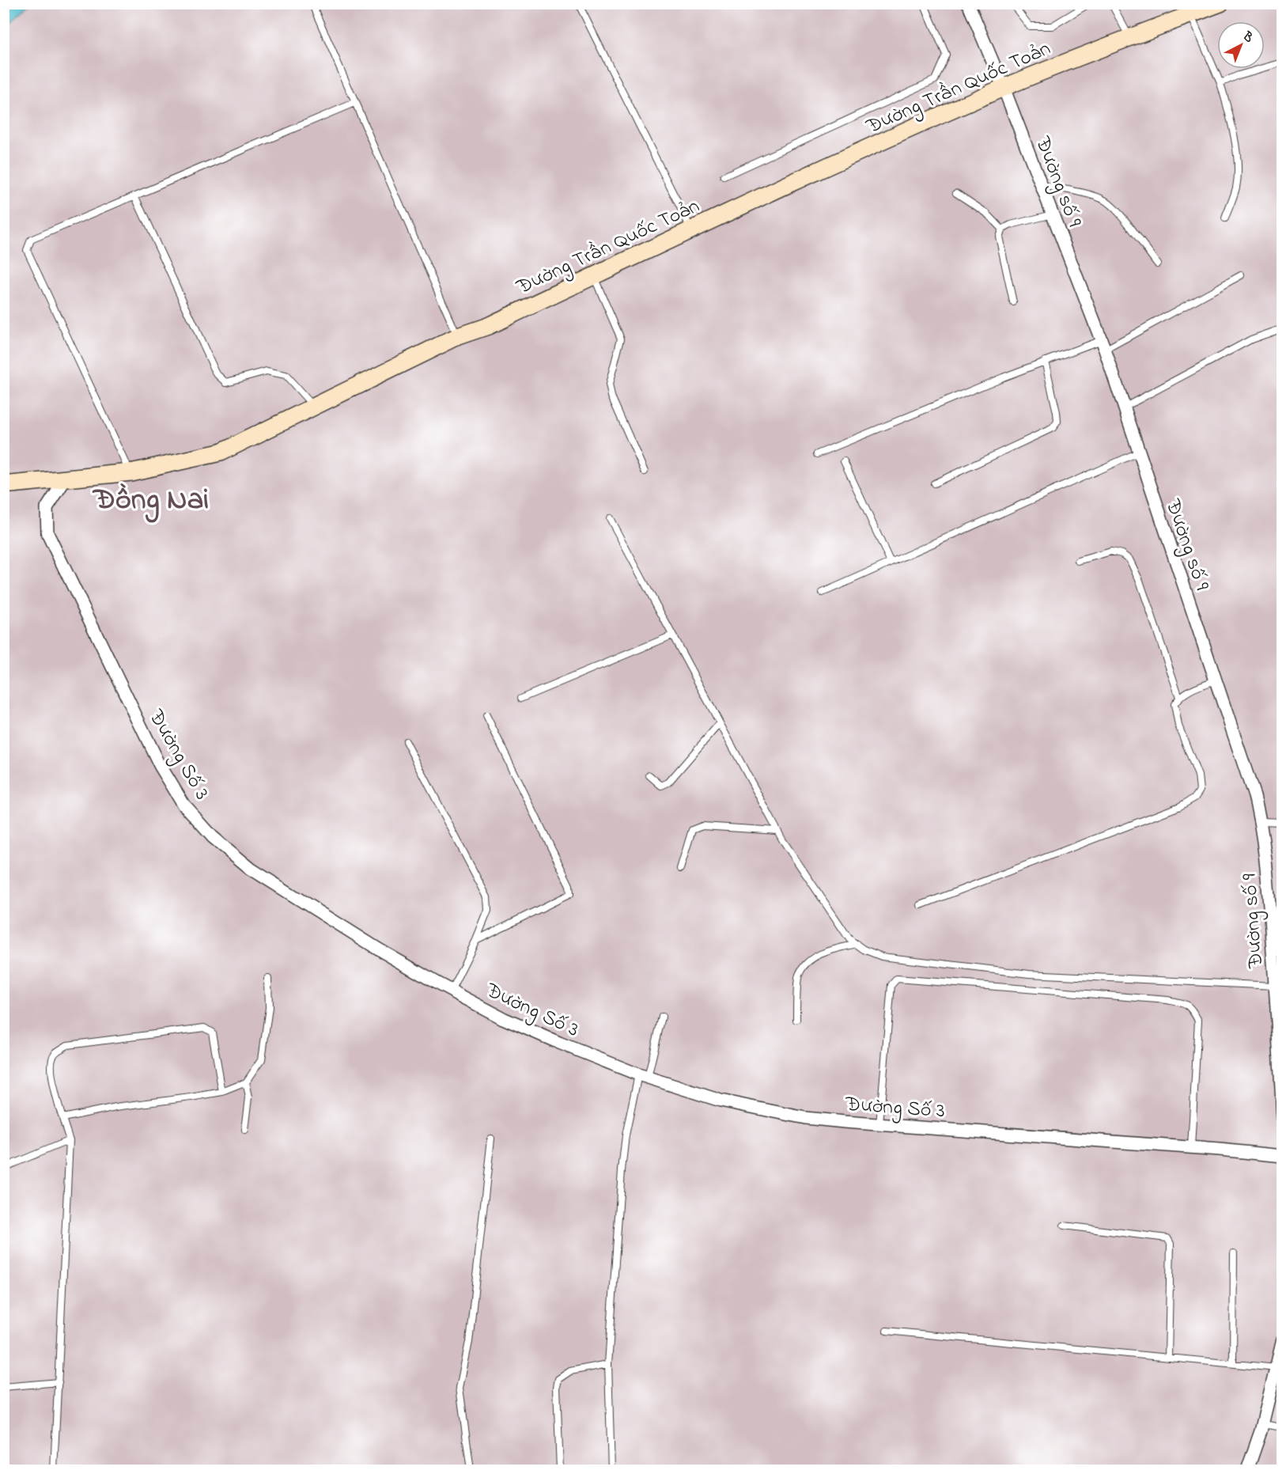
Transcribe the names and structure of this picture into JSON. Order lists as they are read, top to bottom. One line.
{"streets":{"main road":["Đường Trần Quốc Toản"],"street":["Đường số 9","Đường Số 3"]},"crossings":[["Đường Trần Quốc Toản","Đường số 9"],["Đường Trần Quốc Toản","Đường Số 3"]],"districts":["Đồng Nai"],"north":"top right"}
